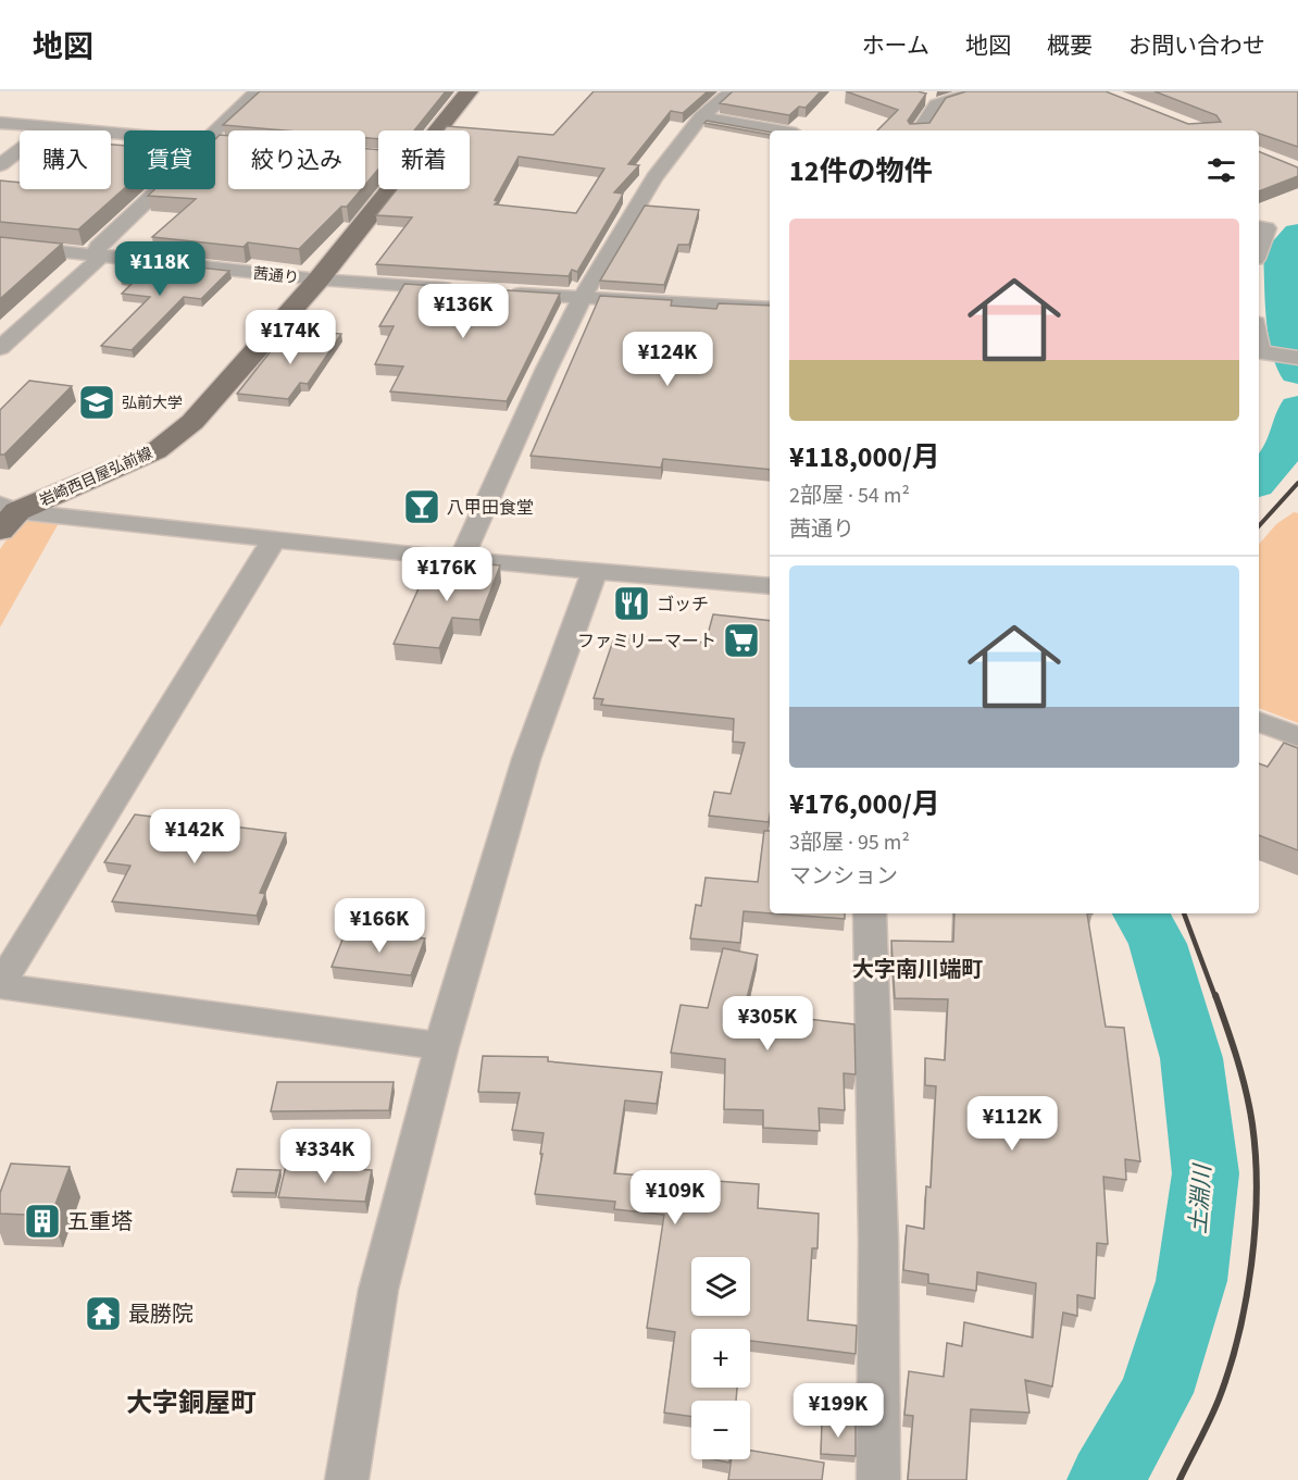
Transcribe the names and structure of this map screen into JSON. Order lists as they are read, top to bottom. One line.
{"streets":{"main road":["岩崎西目屋弘前線"],"street":["茜通り"]},"crossings":[["茜通り","岩崎西目屋弘前線"]],"districts":["大字南川端町","大字銅屋町"],"water":["土淵川"],"places":{"school or university":["弘前大学"],"bar":["八甲田食堂"],"restaurant":["ゴッチ"],"supermarket":["ファミリーマート"],"building":["五重塔"],"temple":["最勝院"]},"page":{"header":"地図","nav":["ホーム","地図","概要","お問い合わせ"],"chip":["購入","賃貸","絞り込み","新着"],"heading":"12件の物件","list":[{"name":"¥118,000/月","note":"2部屋 · 54 m² · 茜通り"},{"name":"¥176,000/月","note":"3部屋 · 95 m² · マンション"}],"price":["¥118K","¥136K","¥174K","¥124K","¥176K","¥142K","¥166K","¥305K","¥112K","¥334K","¥109K","¥199K"],"map_buttons":["+","−"]}}
